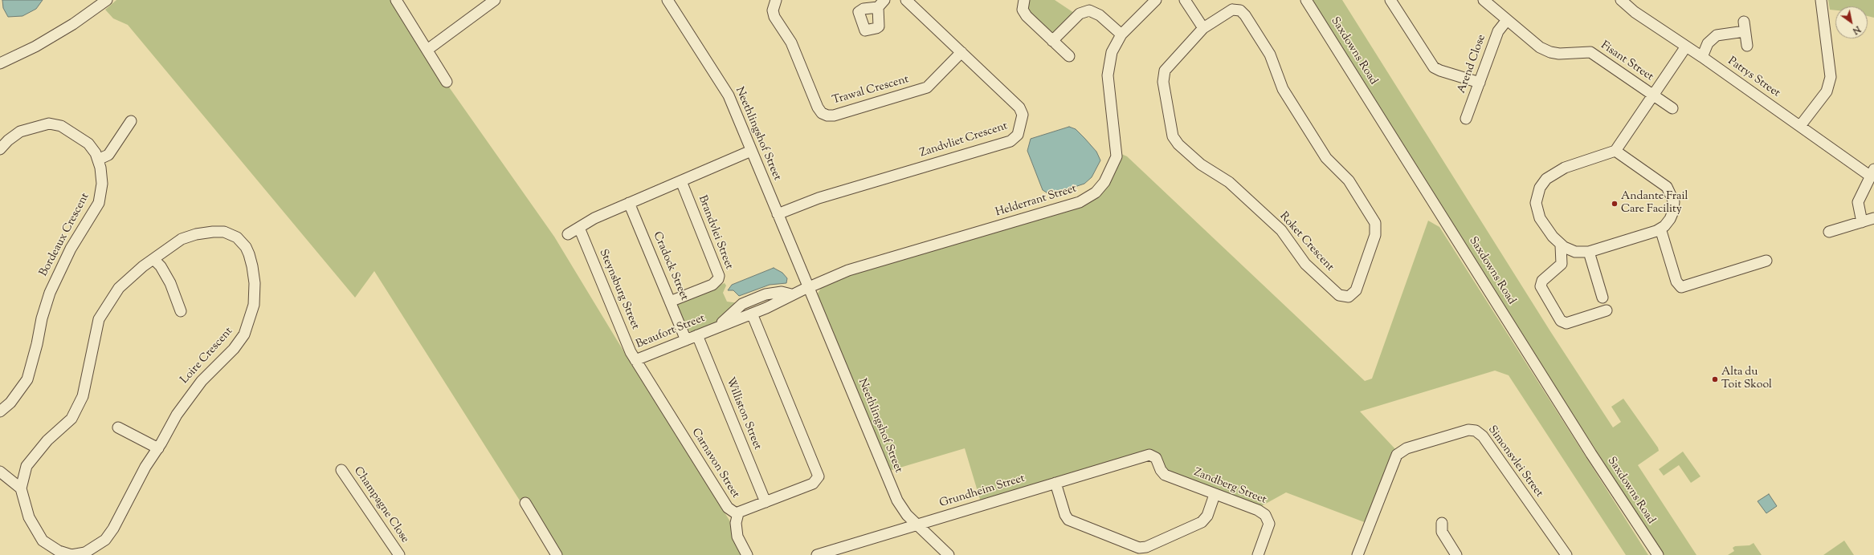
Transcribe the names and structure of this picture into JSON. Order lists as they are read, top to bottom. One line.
{"streets":{"street":["Saxdowns Road","Fisant Street","Arend Close","Patrys Street","Trawal Crescent","Neethlingshof Street","Zandvliet Crescent","Helderrant Street","Brandvlei Street","Bordeaux Crescent","Roket Crescent","Cradock Street","Steynsburg Street","Beaufort Street","Loire Crescent","Williston Street","Simonsvlei Street","Carnavon Street","Zandberg Street","Grundheim Street","Champagne Close"]},"crossings":[["Fisant Street","Arend Close"],["Trawal Crescent","Zandvliet Crescent"],["Neethlingshof Street","Zandvliet Crescent"],["Neethlingshof Street","Helderrant Street"],["Neethlingshof Street","Beaufort Street"],["Neethlingshof Street","Grundheim Street"],["Helderrant Street","Beaufort Street"],["Brandvlei Street","Cradock Street"],["Cradock Street","Beaufort Street"],["Steynsburg Street","Beaufort Street"],["Steynsburg Street","Carnavon Street"],["Beaufort Street","Williston Street"],["Beaufort Street","Carnavon Street"],["Williston Street","Carnavon Street"],["Zandberg Street","Grundheim Street"]],"places":["Andante Frail Care Facility","Alta du Toit Skool"],"north":"bottom right"}
